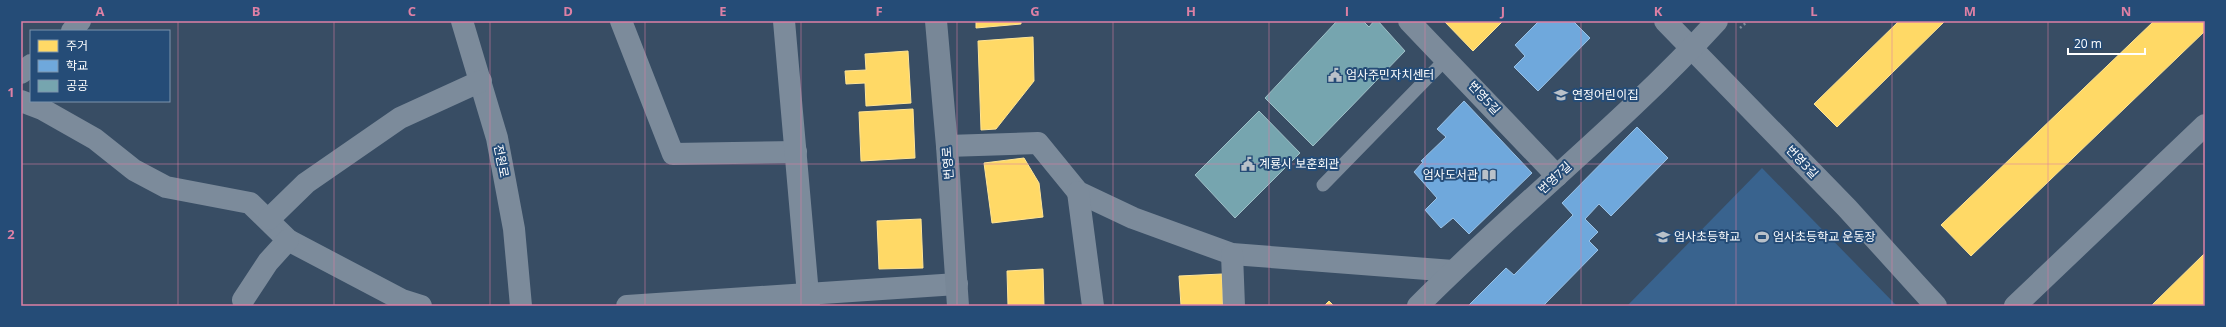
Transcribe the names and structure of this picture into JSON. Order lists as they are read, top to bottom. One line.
{"streets":{"street":["번영5길","전원로","번영3길","번영로","번영7길"]},"crossings":[["번영5길","번영7길"],["번영3길","번영7길"]],"places":{"public building":["엄사주민자치센터","계룡시 보훈회관"],"school or university":["연정어린이집","엄사초등학교"],"library":["엄사도서관"],"sports":["엄사초등학교 운동장"]},"legend":["주거","학교","공공"],"scale_bar":"20 m","grid":{"columns":["A","B","C","D","E","F","G","H","I","J","K","L","M","N"],"rows":["1","2"]}}
